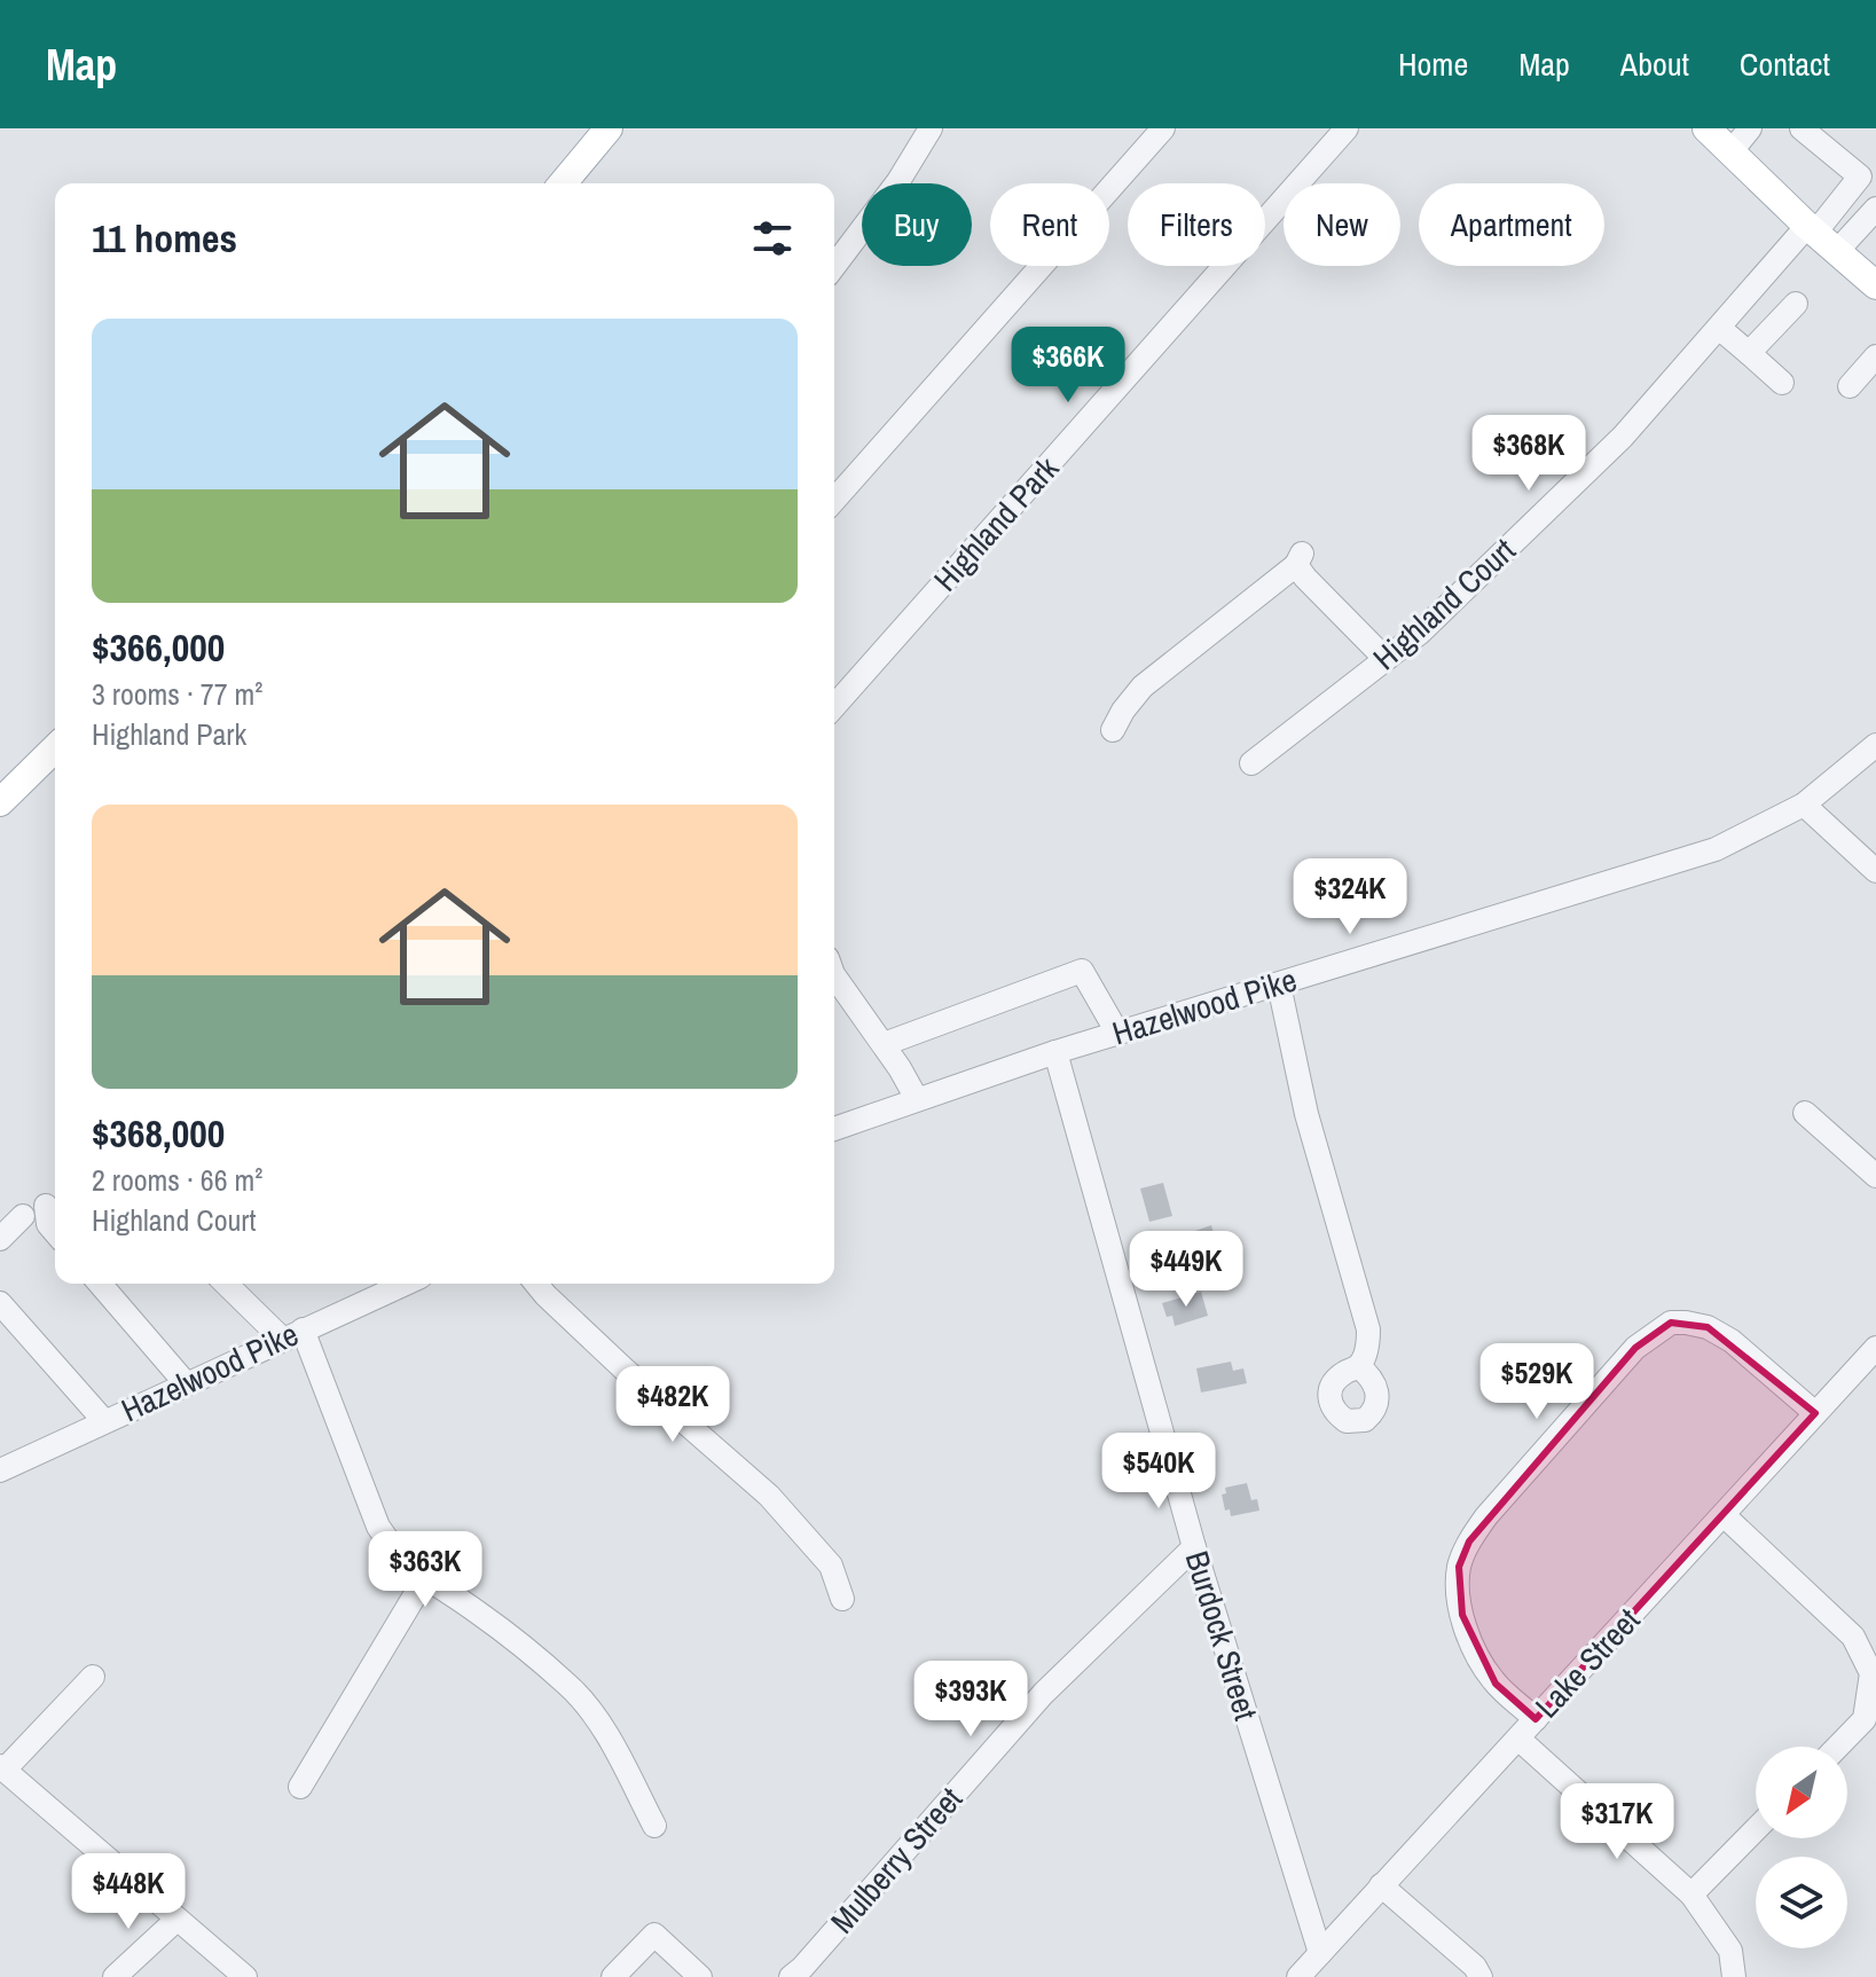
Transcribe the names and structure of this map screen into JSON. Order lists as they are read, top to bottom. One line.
{"streets":{"street":["Highland Park","Highland Court","Hazelwood Pike","Burdock Street","Lake Street","Mulberry Street"]},"crossings":[["Hazelwood Pike","Burdock Street"],["Burdock Street","Lake Street"],["Burdock Street","Mulberry Street"]],"north":"bottom left","page":{"header":"Map","nav":["Home","Map","About","Contact"],"chip":["Buy","Rent","Filters","New","Apartment"],"heading":"11 homes","list":[{"name":"$366,000","note":"3 rooms · 77 m² · Highland Park"},{"name":"$368,000","note":"2 rooms · 66 m² · Highland Court"}],"price":["$366K","$368K","$324K","$449K","$529K","$482K","$540K","$363K","$393K","$317K","$448K"]}}
